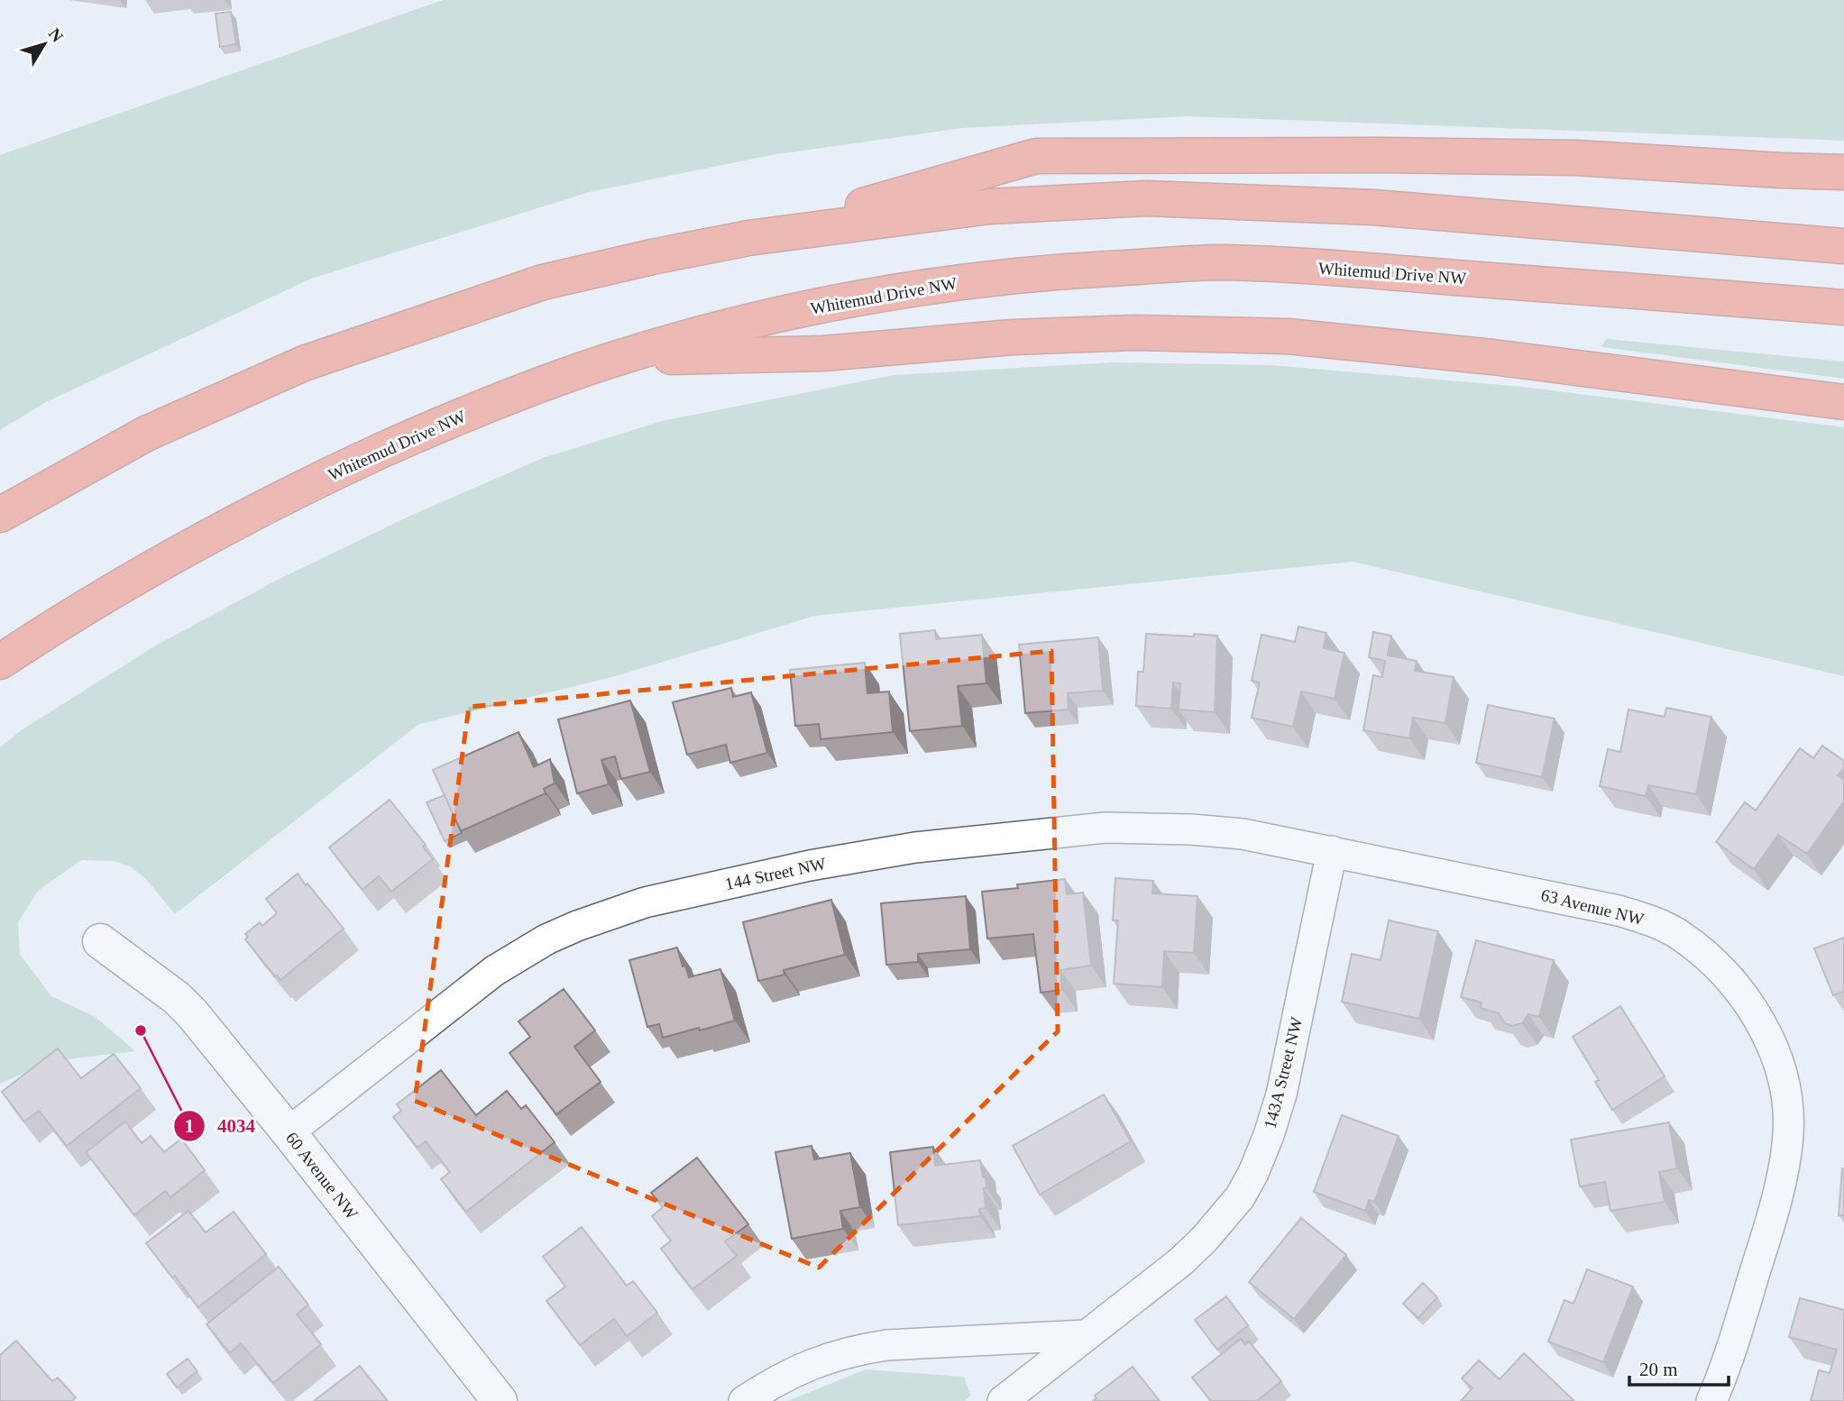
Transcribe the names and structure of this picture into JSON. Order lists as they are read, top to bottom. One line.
{"streets":{"highway":["Whitemud Drive NW"],"street":["144 Street NW","63 Avenue NW","143A Street NW","60 Avenue NW"]},"crossings":[["144 Street NW","63 Avenue NW"],["144 Street NW","143A Street NW"],["144 Street NW","60 Avenue NW"],["63 Avenue NW","143A Street NW"]],"places":["4034"],"scale_bar":"20 m","north":"top right"}
